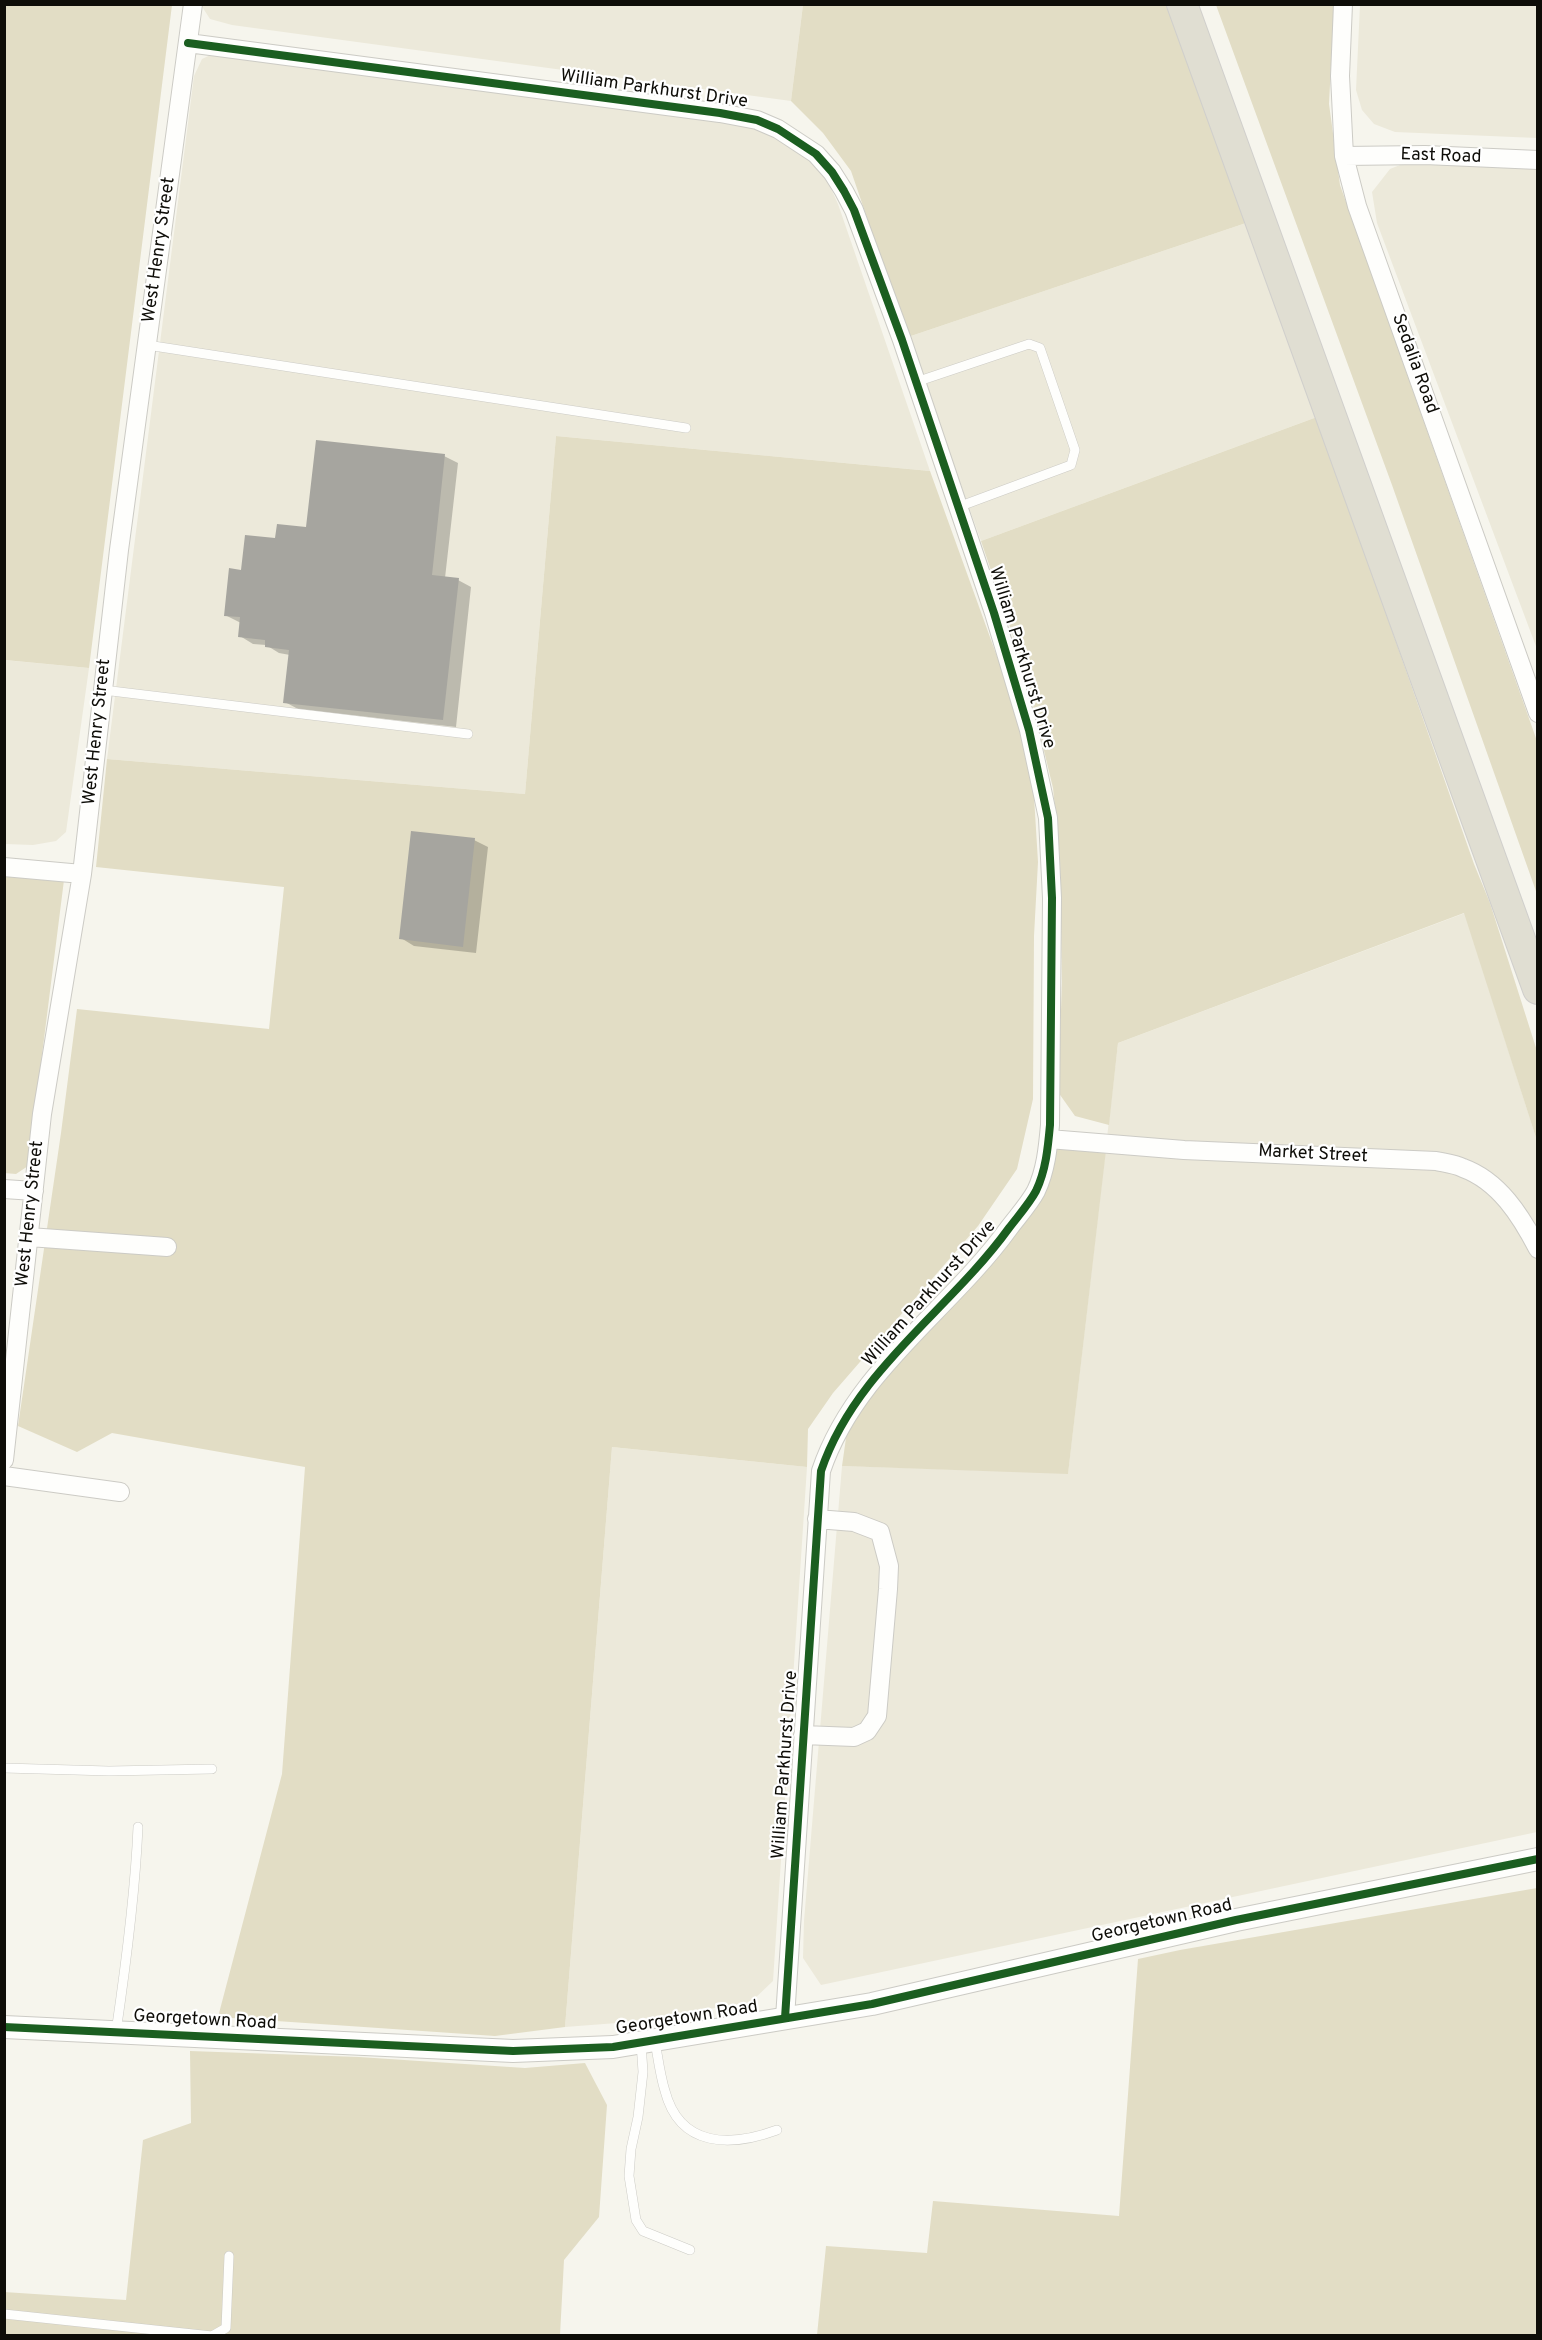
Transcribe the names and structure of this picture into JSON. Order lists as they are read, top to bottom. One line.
{"streets":{"street":["William Parkhurst Drive","East Road","West Henry Street","Sedalia Road","Market Street","Georgetown Road"]},"crossings":[["William Parkhurst Drive","West Henry Street"],["William Parkhurst Drive","Market Street"],["William Parkhurst Drive","Georgetown Road"],["East Road","Sedalia Road"]]}
